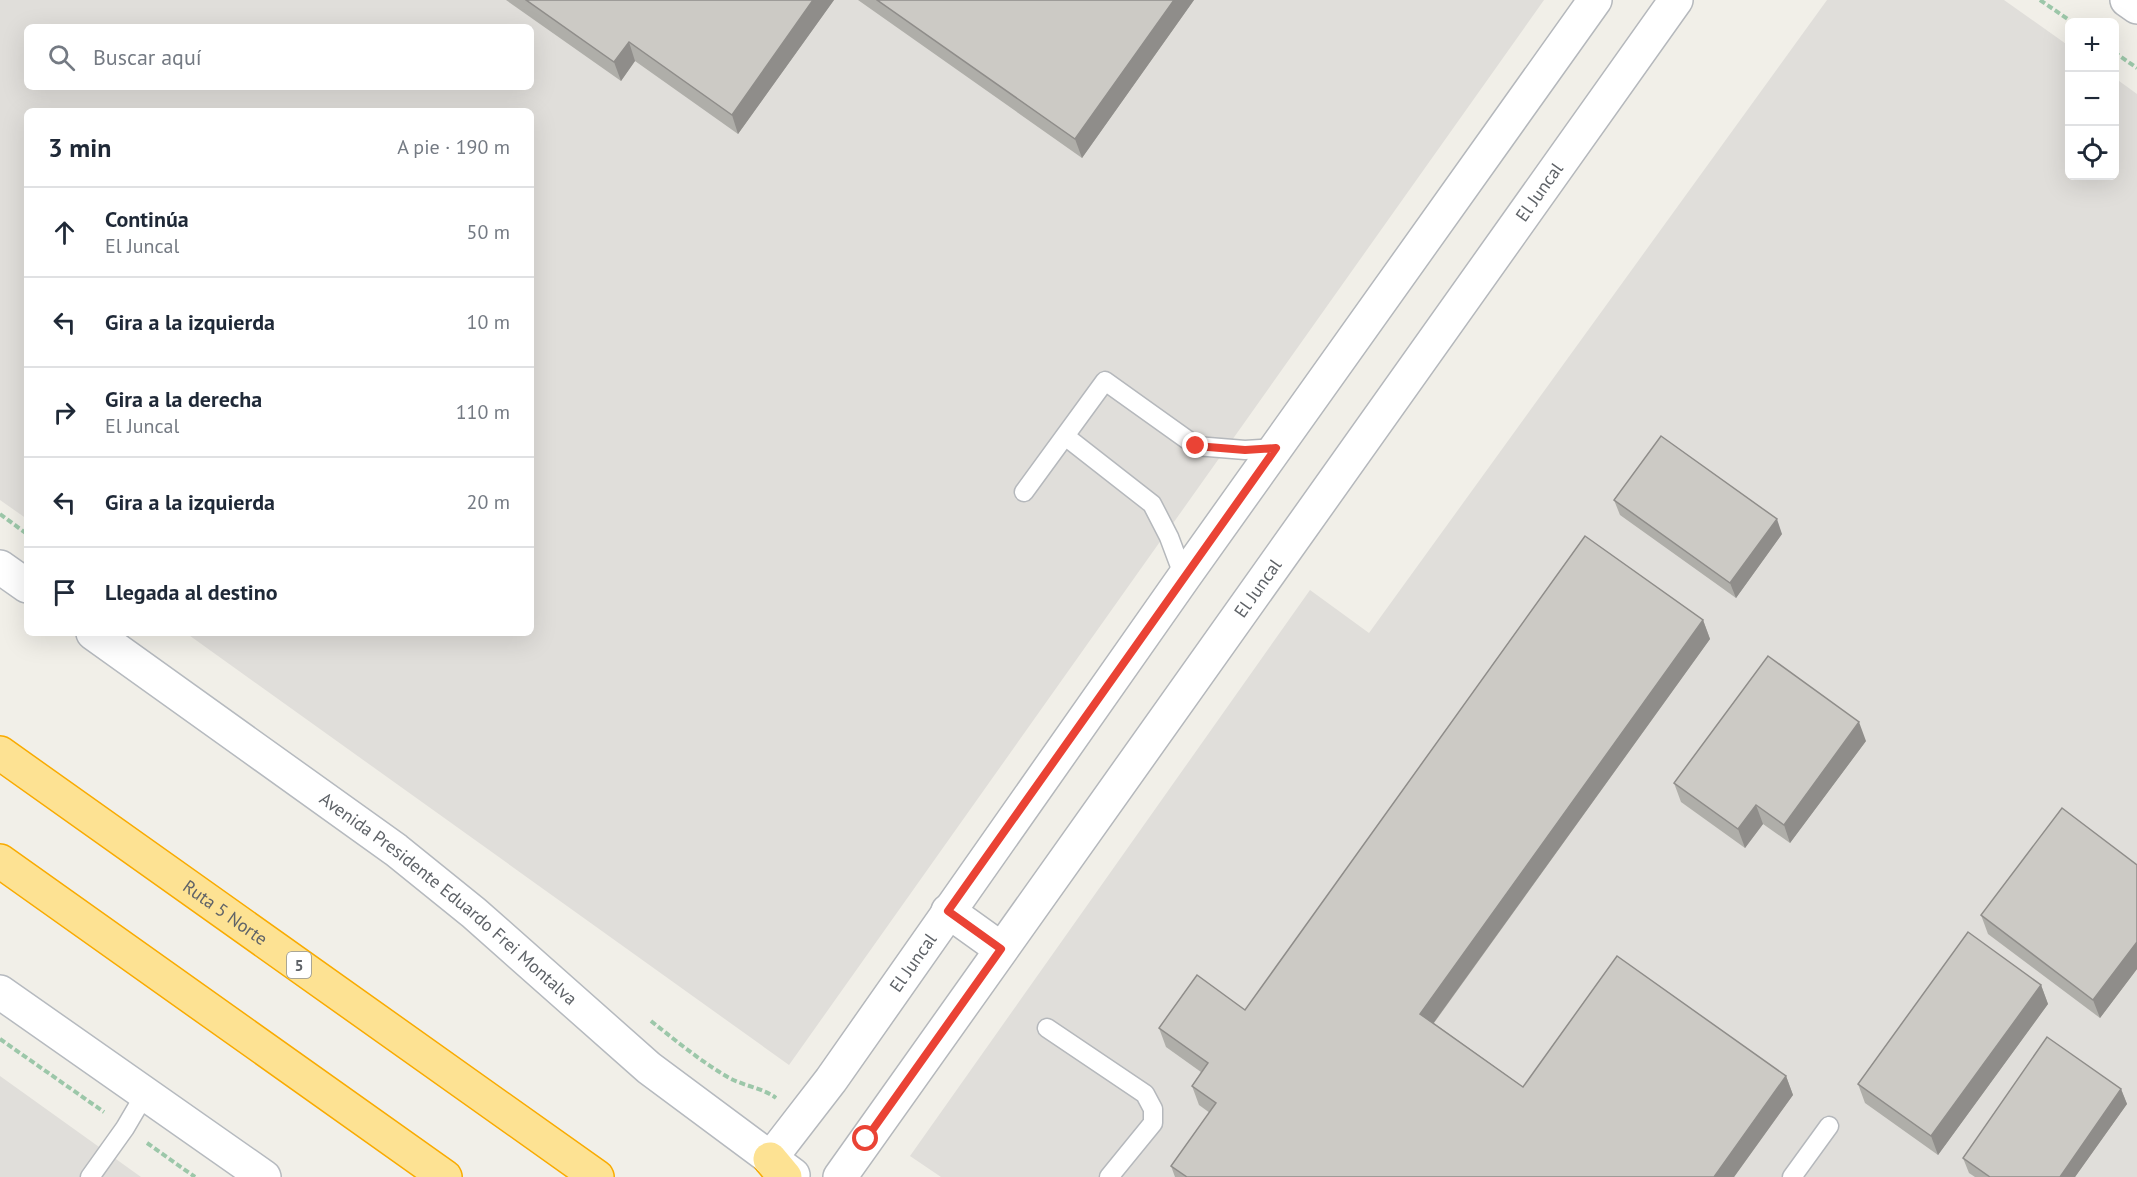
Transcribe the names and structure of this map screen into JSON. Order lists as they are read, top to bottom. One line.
{"streets":{"highway":["Ruta 5 Norte","5"],"street":["El Juncal","Avenida Presidente Eduardo Frei Montalva"]},"crossings":[["El Juncal","Avenida Presidente Eduardo Frei Montalva"]],"page":{"map_buttons":["+","−"],"search":"Buscar aquí","heading":["3 min","A pie · 190 m"],"list":[["Continúa","El Juncal","50 m"],["Gira a la izquierda","10 m"],["Gira a la derecha","El Juncal","110 m"],["Gira a la izquierda","20 m"],"Llegada al destino"]}}
